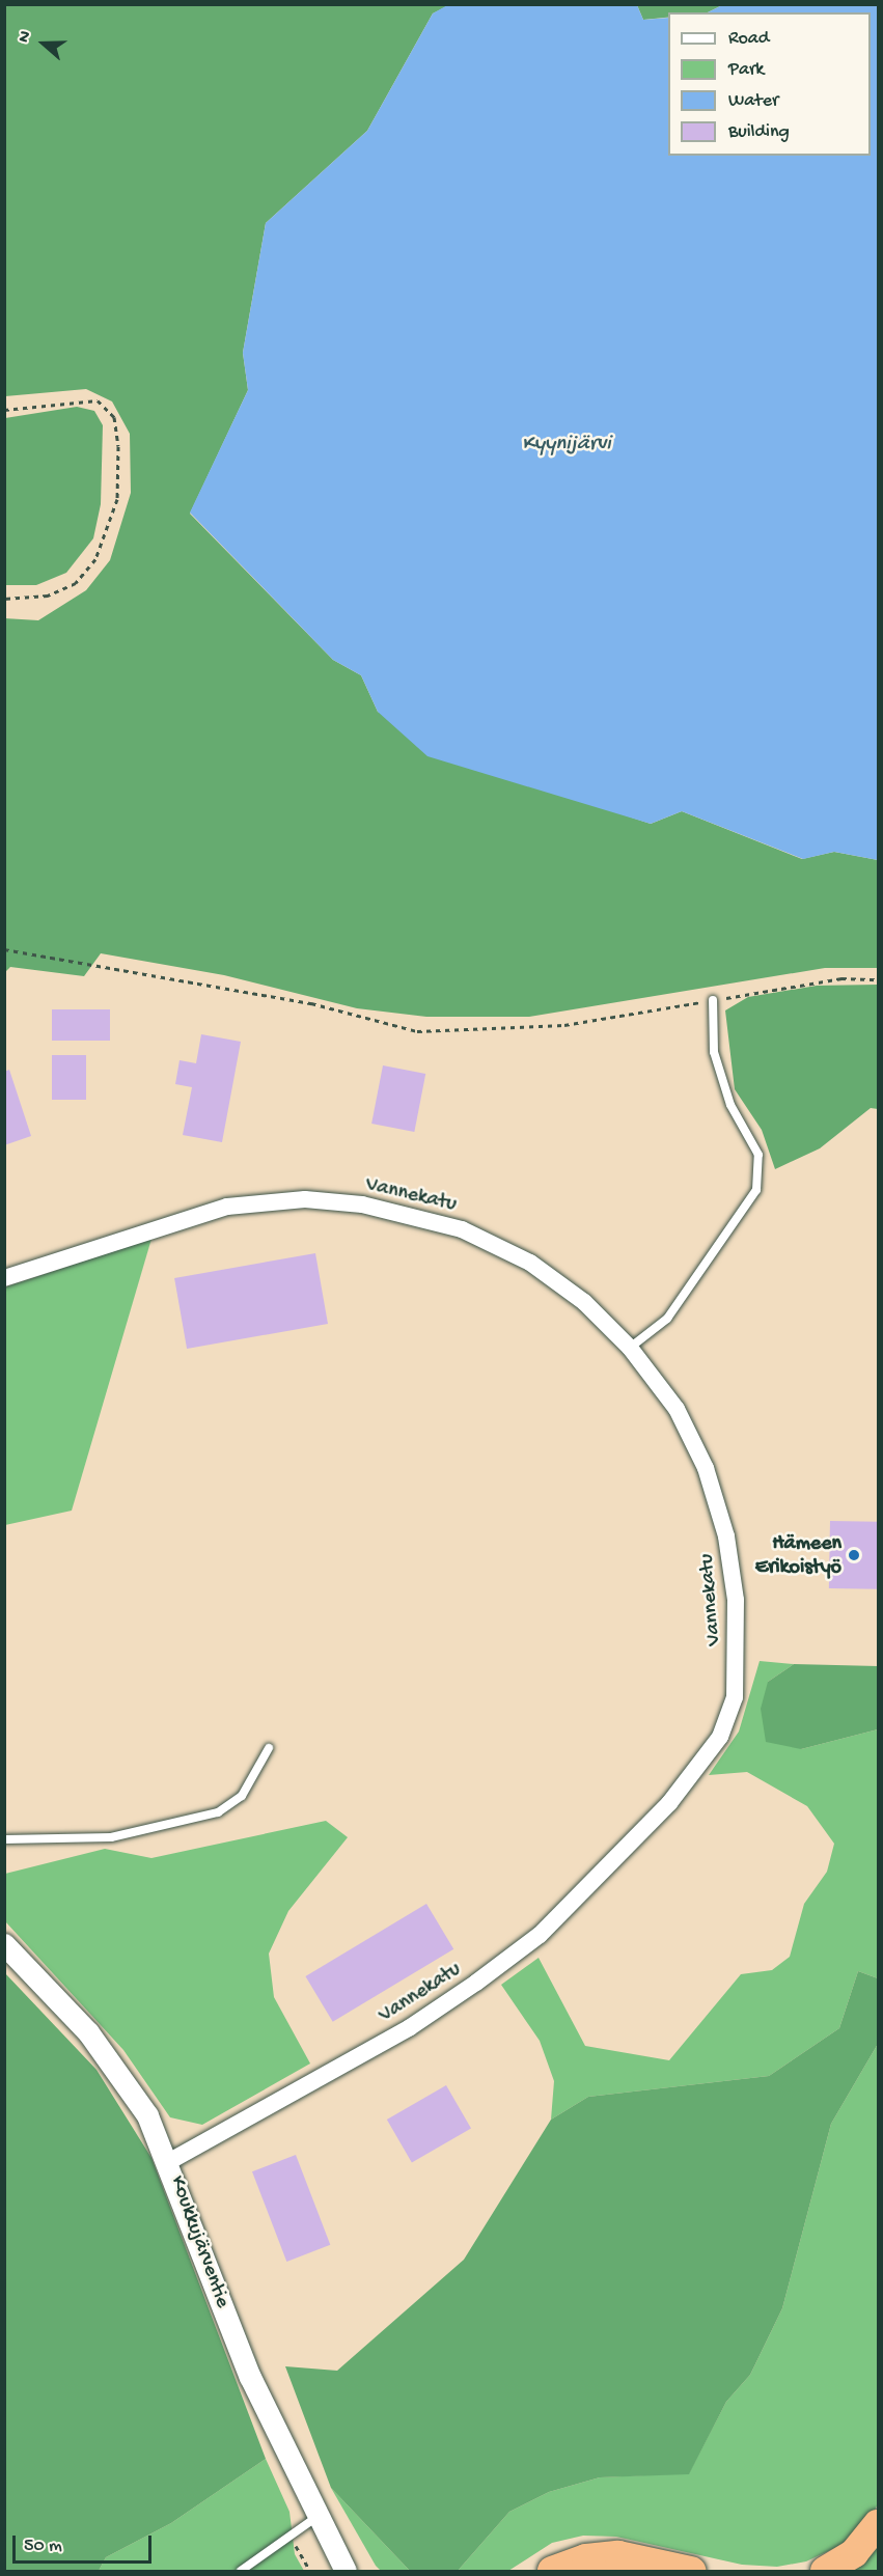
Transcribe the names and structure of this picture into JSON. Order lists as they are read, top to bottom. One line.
{"streets":{"street":["Vannekatu","Koukkujärventie"]},"crossings":[["Vannekatu","Koukkujärventie"]],"water":["Kyynijärvi"],"places":["Hämeen Erikoistyö"],"legend":["Road","Park","Water","Building"],"scale_bar":"50 m","north":"left"}
